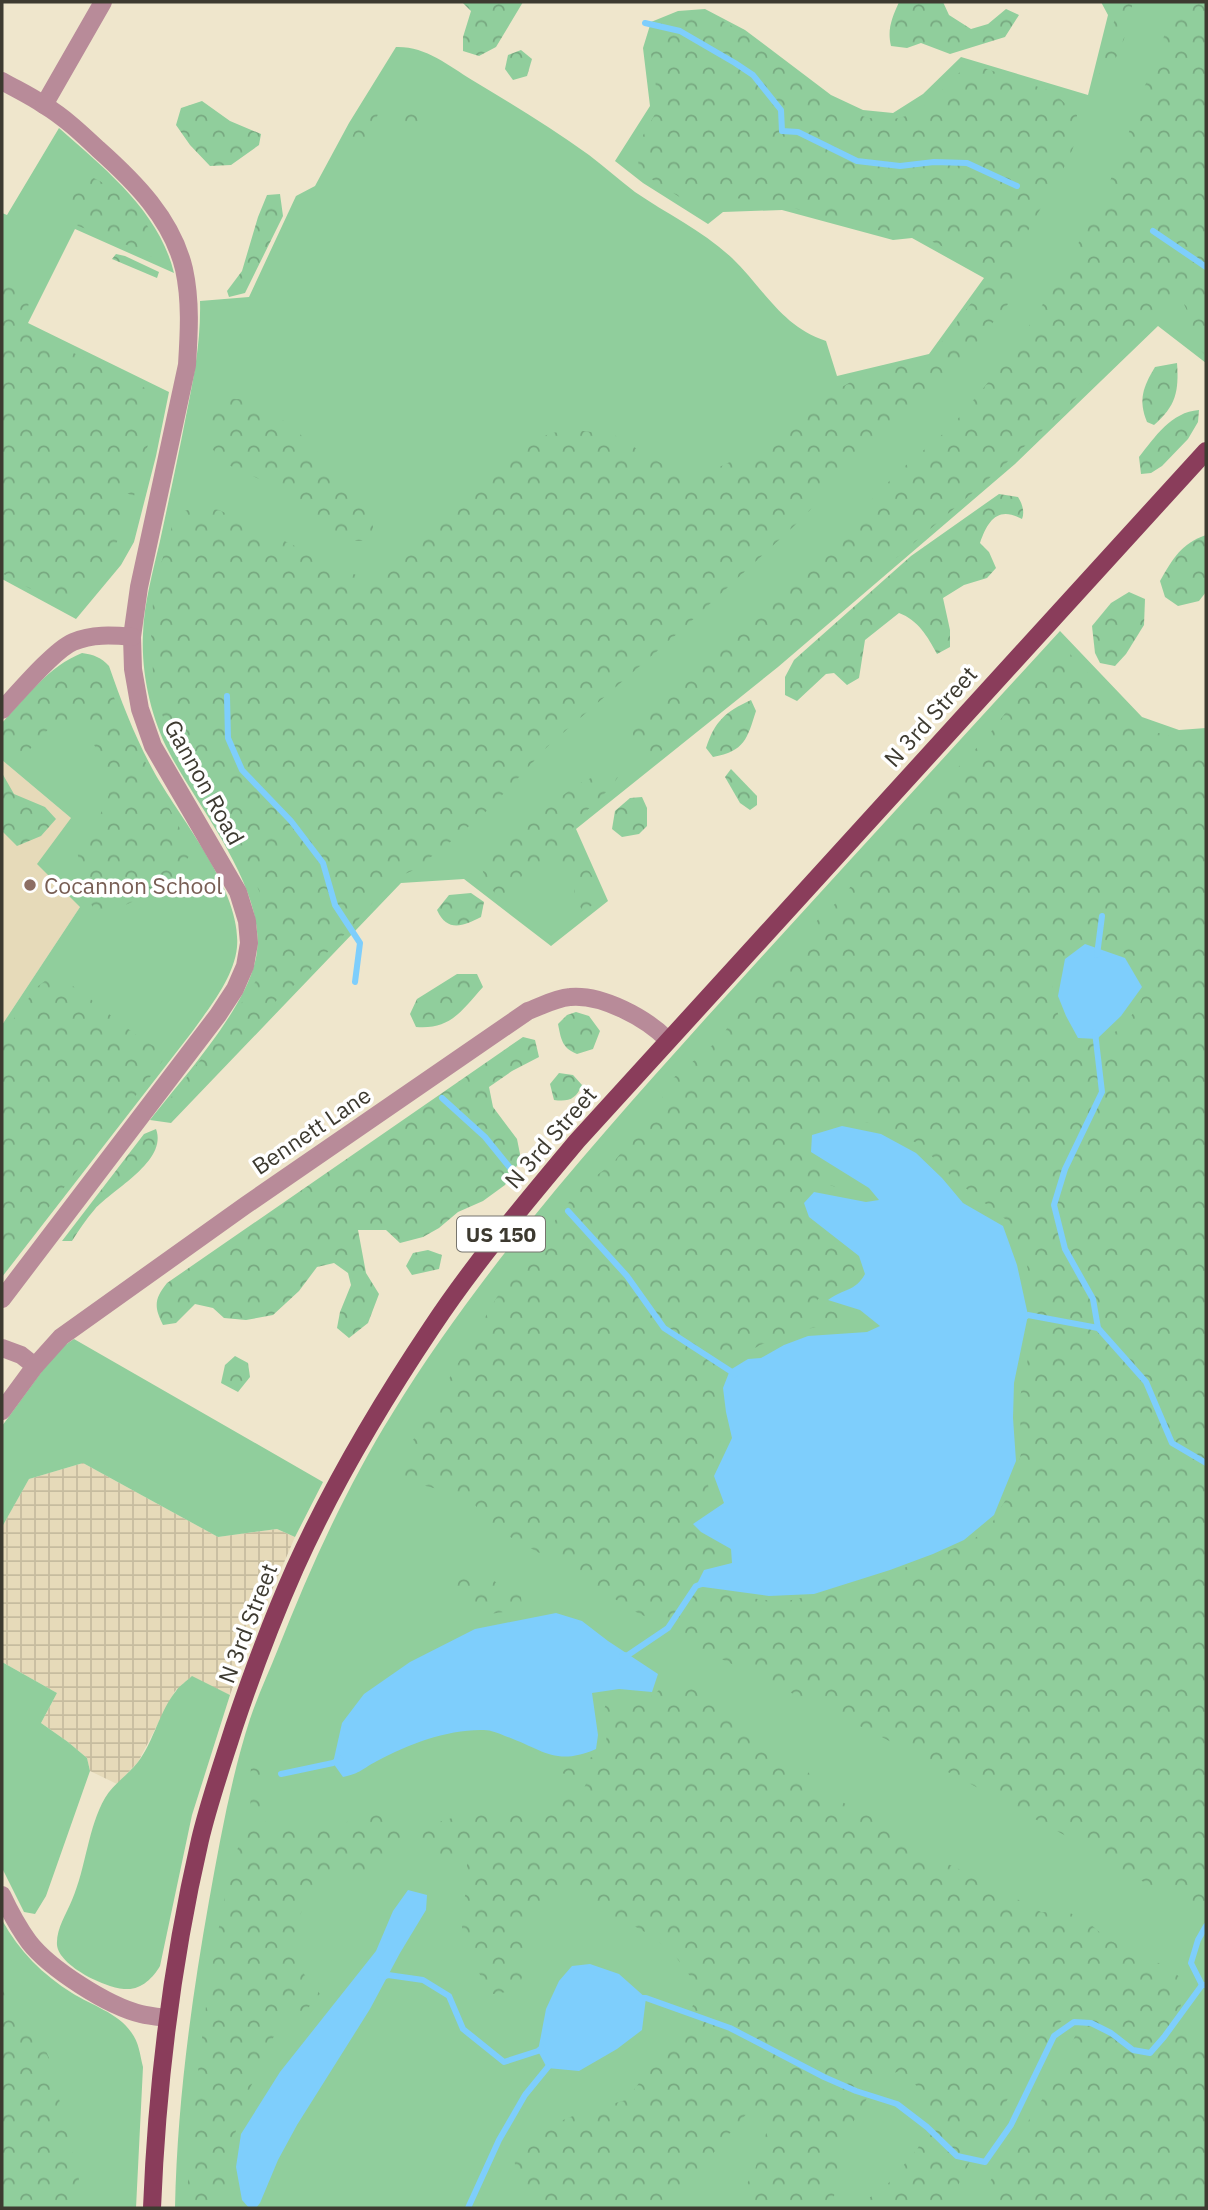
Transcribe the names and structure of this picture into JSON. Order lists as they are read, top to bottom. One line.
{"streets":{"main road":["N 3rd Street","US 150"],"street":["Gannon Road","Bennett Lane"]},"crossings":[["N 3rd Street","Bennett Lane"]],"places":["Cocannon School"]}
